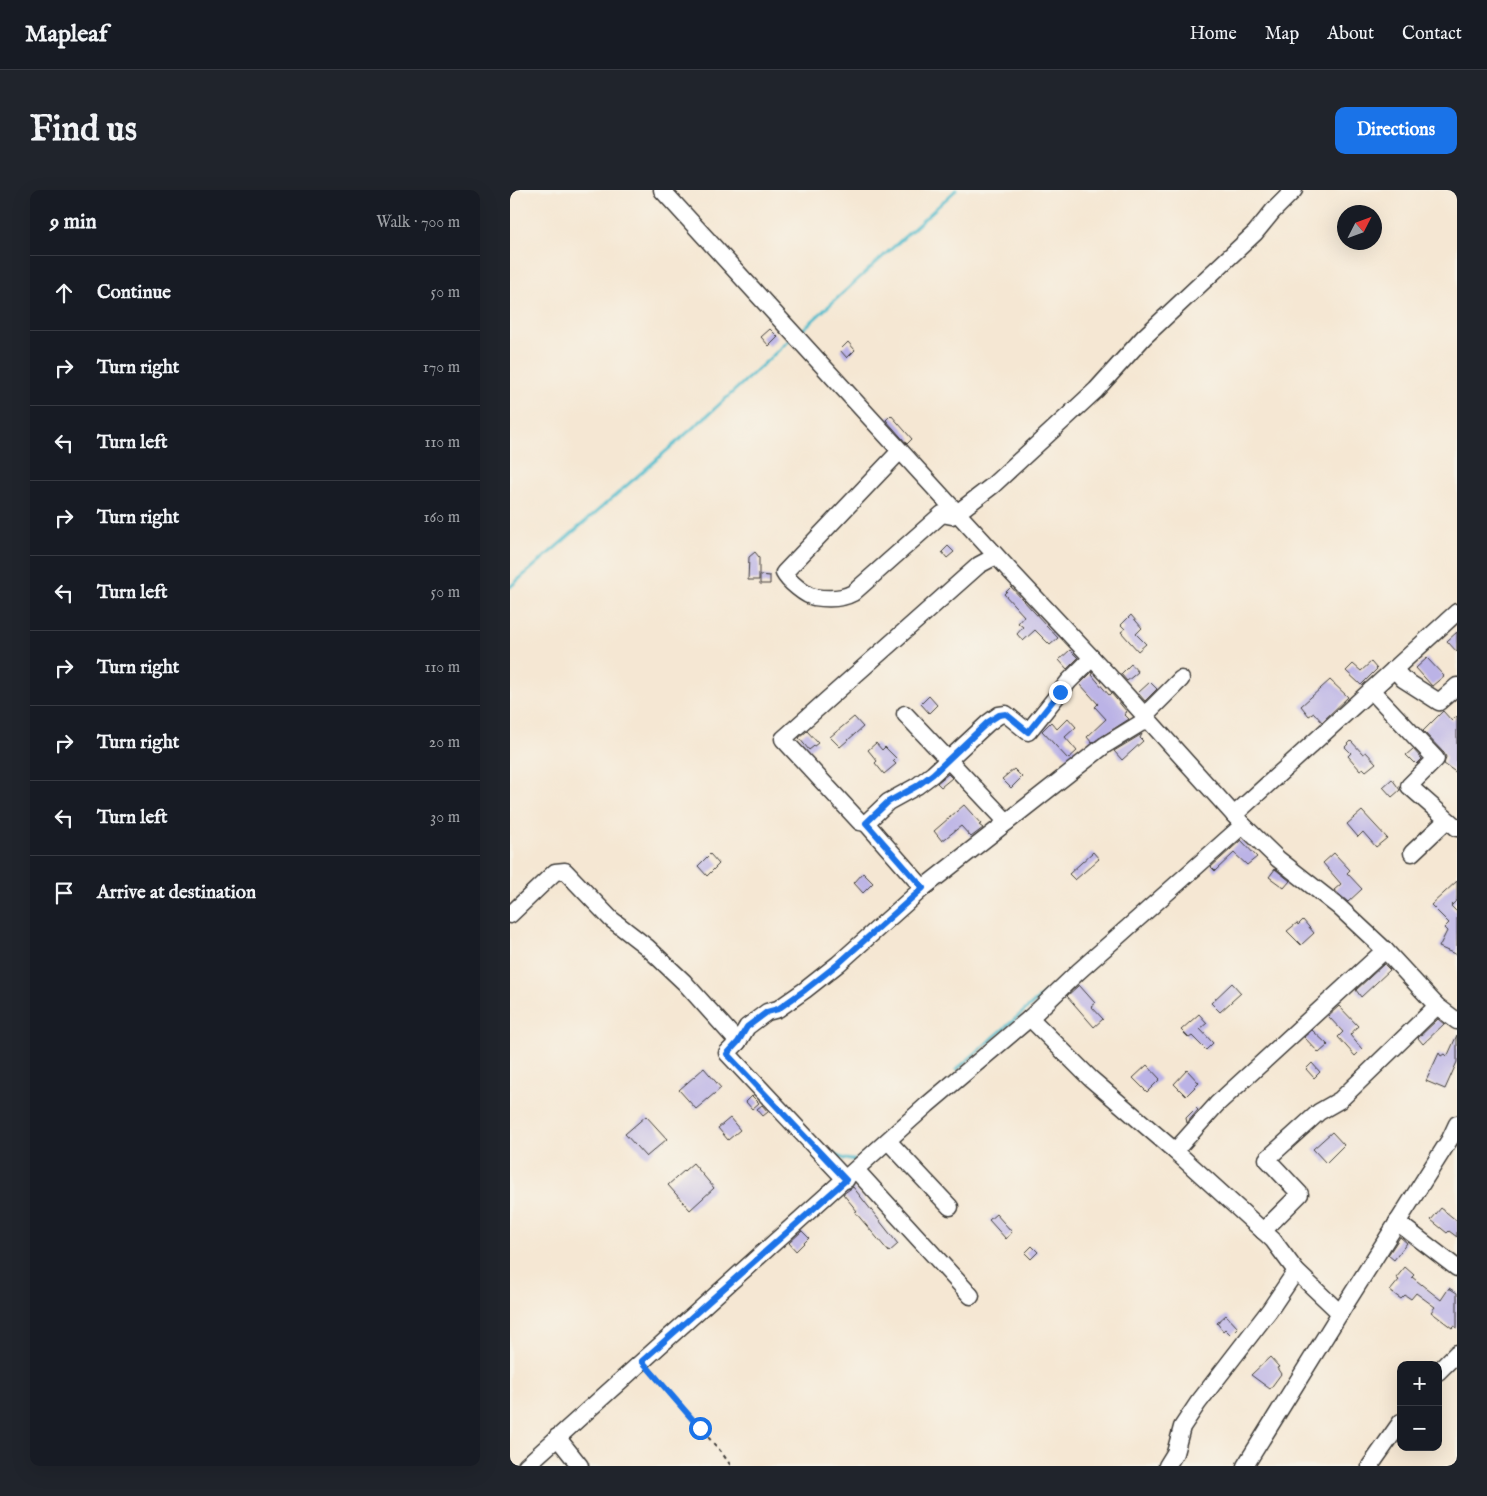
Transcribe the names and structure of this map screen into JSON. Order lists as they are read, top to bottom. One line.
{"north":"top right","page":{"header":"Mapleaf","nav":["Home","Map","About","Contact"],"buttons":"Directions","title":"Find us","heading":["9 min","Walk · 700 m"],"list":[["Continue","50 m"],["Turn right","170 m"],["Turn left","110 m"],["Turn right","160 m"],["Turn left","50 m"],["Turn right","110 m"],["Turn right","20 m"],["Turn left","30 m"],"Arrive at destination"],"map_buttons":["+","−"]}}
